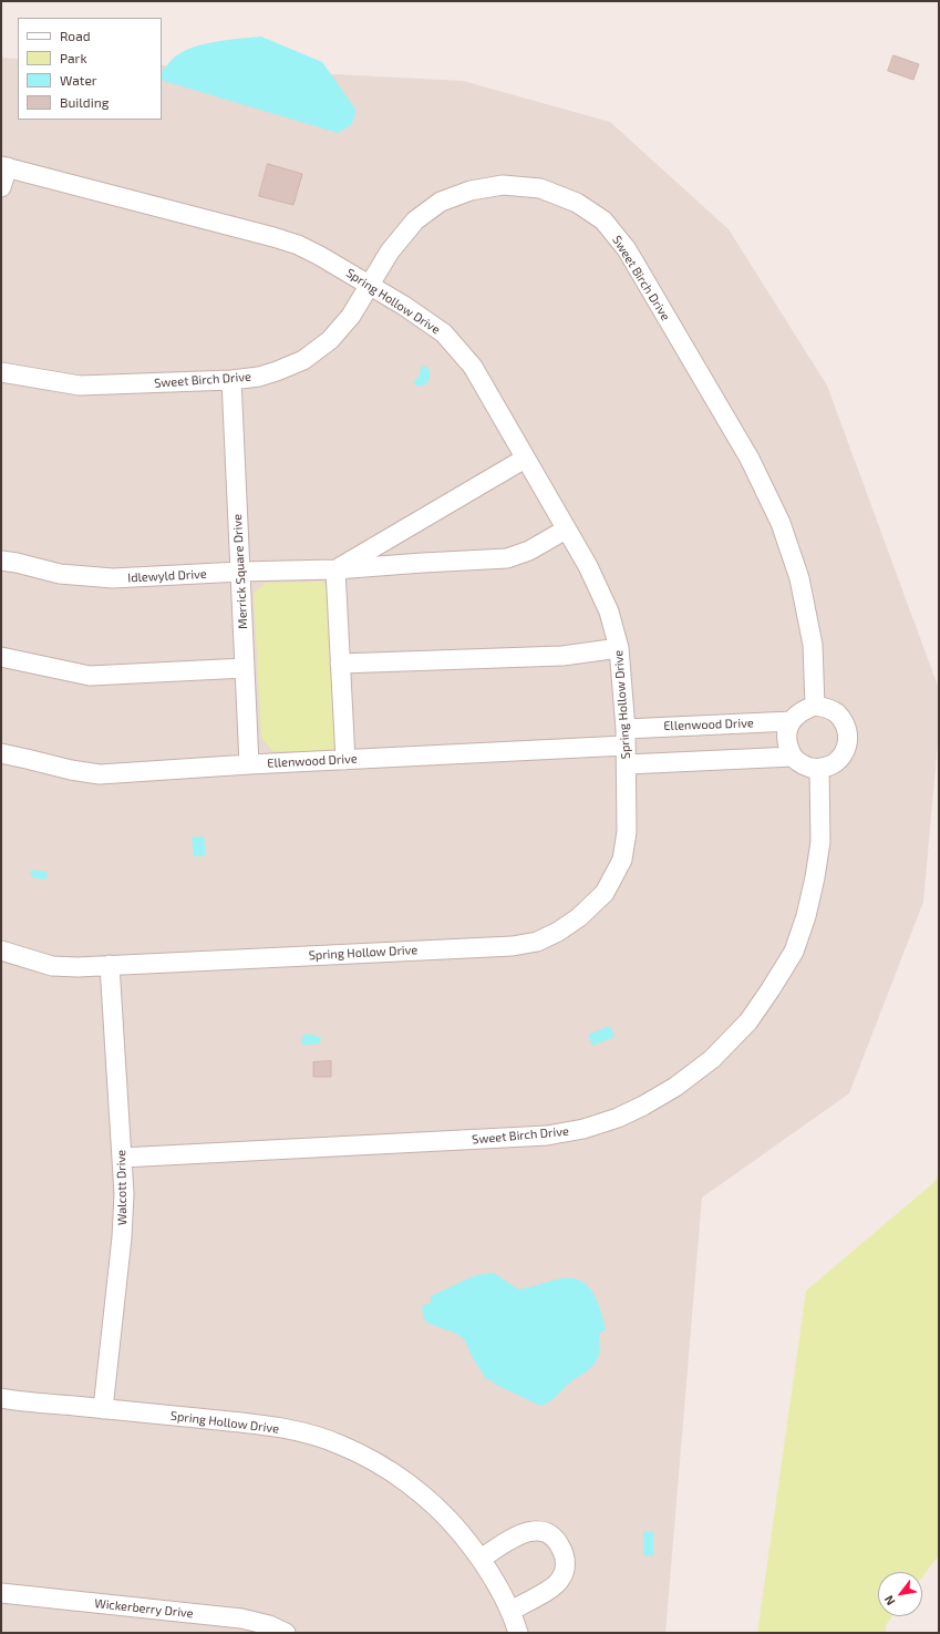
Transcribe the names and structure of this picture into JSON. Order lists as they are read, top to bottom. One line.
{"streets":{"street":["Sweet Birch Drive","Spring Hollow Drive","Merrick Square Drive","Idlewyld Drive","Ellenwood Drive","Walcott Drive","Wickerberry Drive"]},"crossings":[["Sweet Birch Drive","Spring Hollow Drive"],["Sweet Birch Drive","Merrick Square Drive"],["Sweet Birch Drive","Ellenwood Drive"],["Sweet Birch Drive","Walcott Drive"],["Spring Hollow Drive","Idlewyld Drive"],["Spring Hollow Drive","Ellenwood Drive"],["Spring Hollow Drive","Walcott Drive"],["Merrick Square Drive","Idlewyld Drive"],["Merrick Square Drive","Ellenwood Drive"]],"legend":["Road","Park","Water","Building"],"north":"bottom left"}
